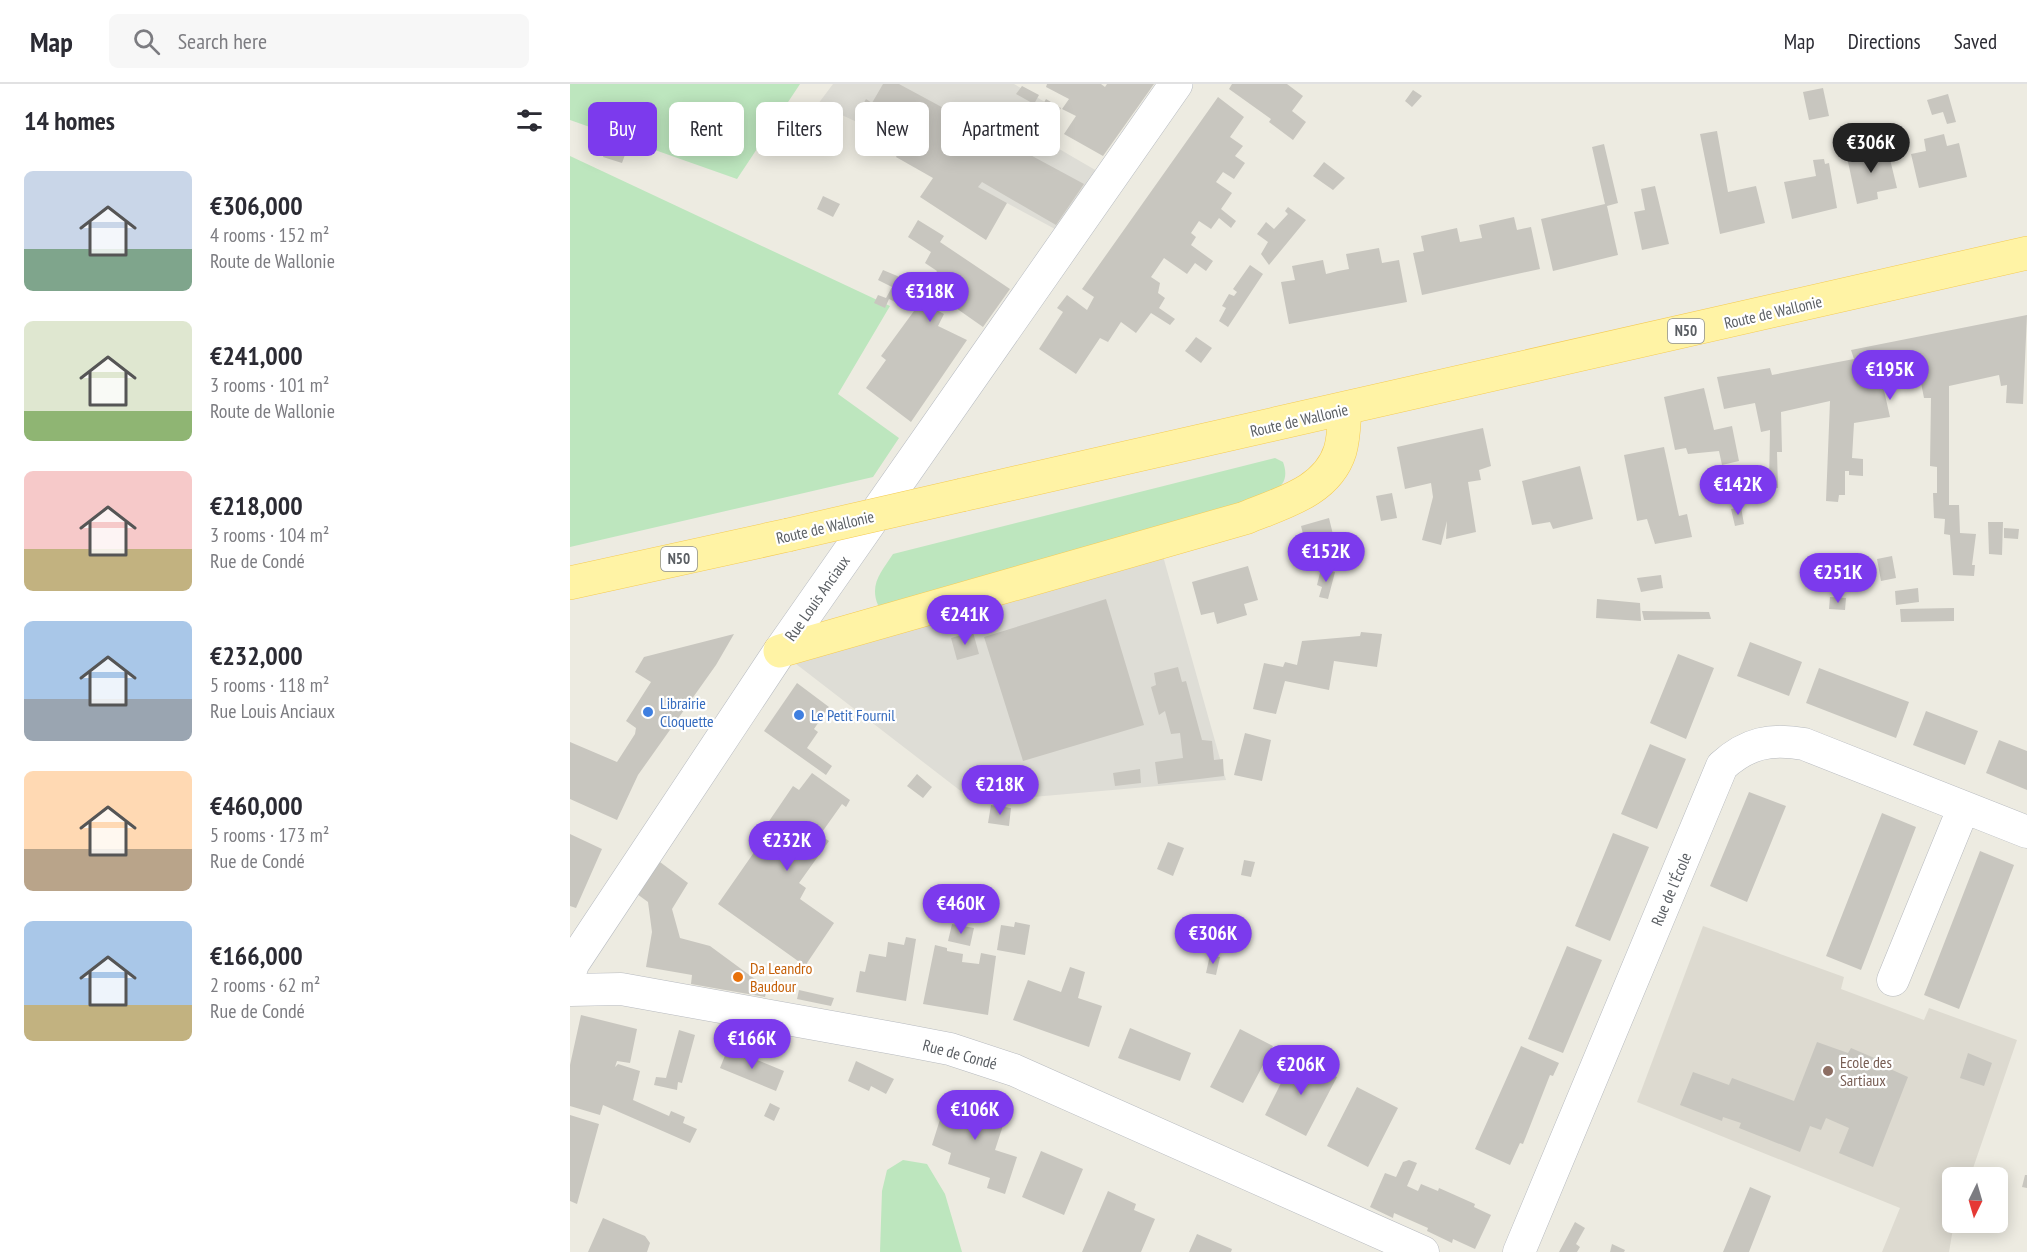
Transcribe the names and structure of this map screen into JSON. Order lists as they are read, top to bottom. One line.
{"streets":{"main road":["Route de Wallonie","N50"],"street":["Rue Louis Anciaux","Rue de l'École","Rue de Condé"]},"places":["Librairie Cloquette","Le Petit Fournil","Da Leandro Baudour","Ecole des Sartiaux"],"north":"bottom","page":{"header":"Map","search":"Search here","nav":["Map","Directions","Saved"],"heading":"14 homes","chip":["Buy","Rent","Filters","New","Apartment"],"price":["€306K","€318K","€195K","€142K","€152K","€251K","€241K","€218K","€232K","€460K","€306K","€166K","€206K","€106K"],"list":[{"name":"€306,000","note":"4 rooms · 152 m² · Route de Wallonie"},{"name":"€241,000","note":"3 rooms · 101 m² · Route de Wallonie"},{"name":"€218,000","note":"3 rooms · 104 m² · Rue de Condé"},{"name":"€232,000","note":"5 rooms · 118 m² · Rue Louis Anciaux"},{"name":"€460,000","note":"5 rooms · 173 m² · Rue de Condé"},{"name":"€166,000","note":"2 rooms · 62 m² · Rue de Condé"}]}}
